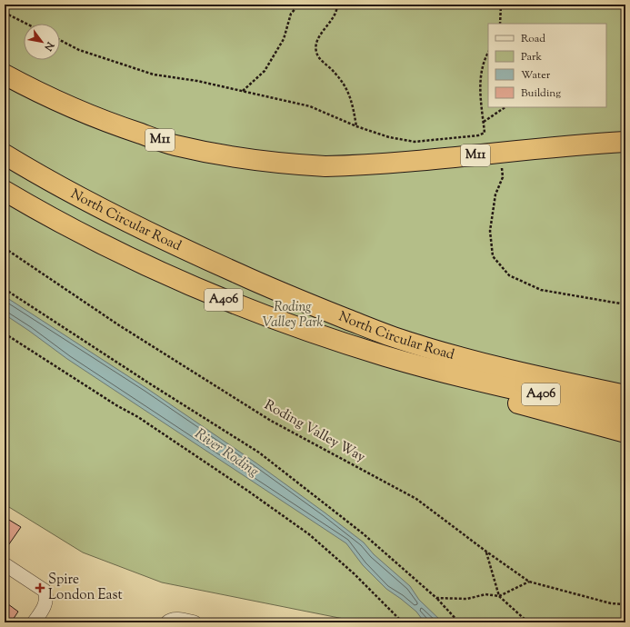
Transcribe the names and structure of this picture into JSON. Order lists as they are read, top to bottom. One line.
{"streets":{"highway":["M11","North Circular Road","A406"],"path":["Roding Valley Way"]},"water":["River Roding"],"parks":["Roding Valley Park"],"places":{"health":["Spire London East"]},"legend":["Road","Park","Water","Building"],"north":"bottom right"}
